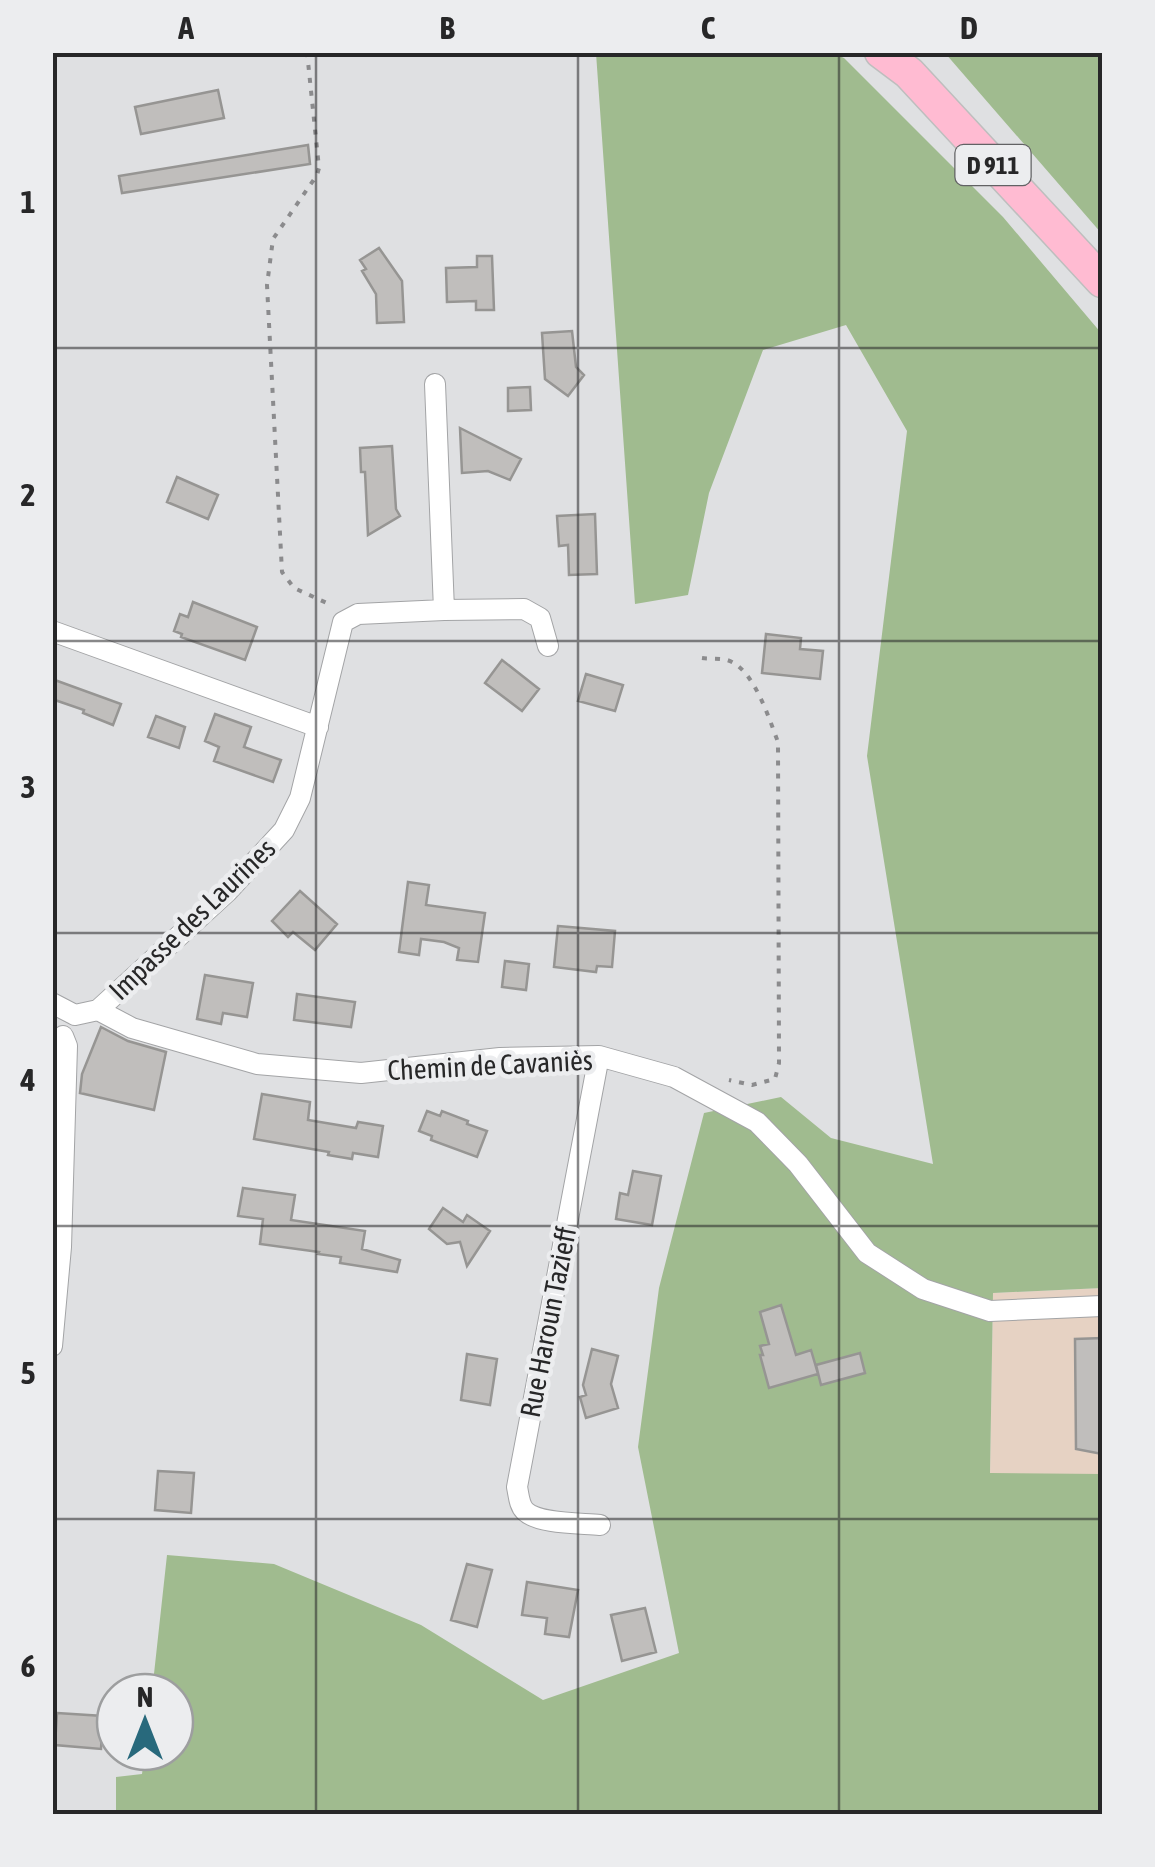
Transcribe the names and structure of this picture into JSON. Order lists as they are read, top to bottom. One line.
{"streets":{"main road":["D 911"],"street":["Impasse des Laurines","Chemin de Cavaniès","Rue Haroun Tazieff"]},"crossings":[["Impasse des Laurines","Chemin de Cavaniès"],["Chemin de Cavaniès","Rue Haroun Tazieff"]],"north":"top","grid":{"columns":["A","B","C","D"],"rows":["1","2","3","4","5","6"]}}
